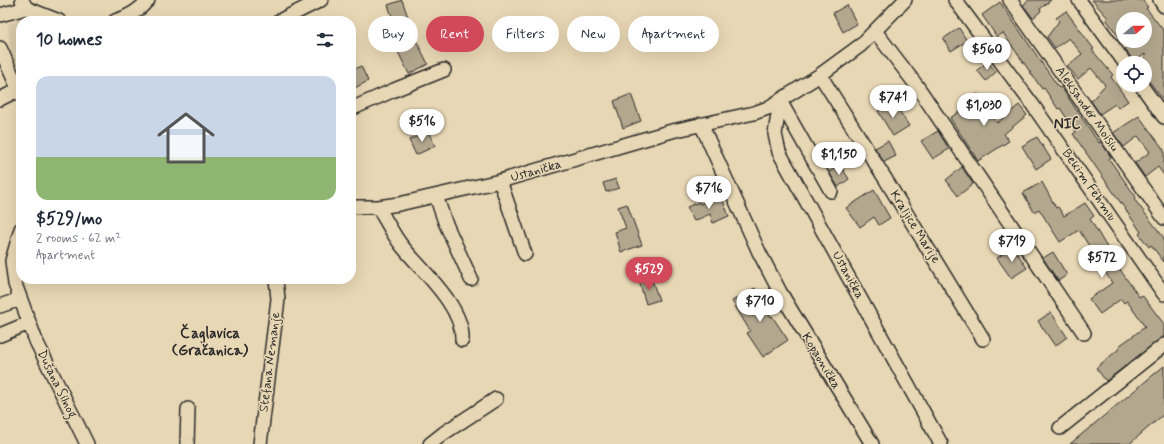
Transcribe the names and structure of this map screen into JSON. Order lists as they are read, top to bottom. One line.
{"streets":{"street":["Aleksandër Moisiu","Ustanička","Bekim Fehmiu","Kraljice Marije","Kopaonička","Stefana Nemanje","Dušana Silnog"]},"crossings":[["Ustanička","Kraljice Marije"],["Ustanička","Kopaonička"]],"districts":["NIC","Čaglavica (Gračanica)"],"north":"right","page":{"chip":["Buy","Rent","Filters","New","Apartment"],"heading":"10 homes","price":["$560","$741","$1,030","$516","$1,150","$716","$719","$572","$529","$710"],"list":[{"name":"$529/mo","note":"2 rooms · 62 m² · Apartment"}]}}
